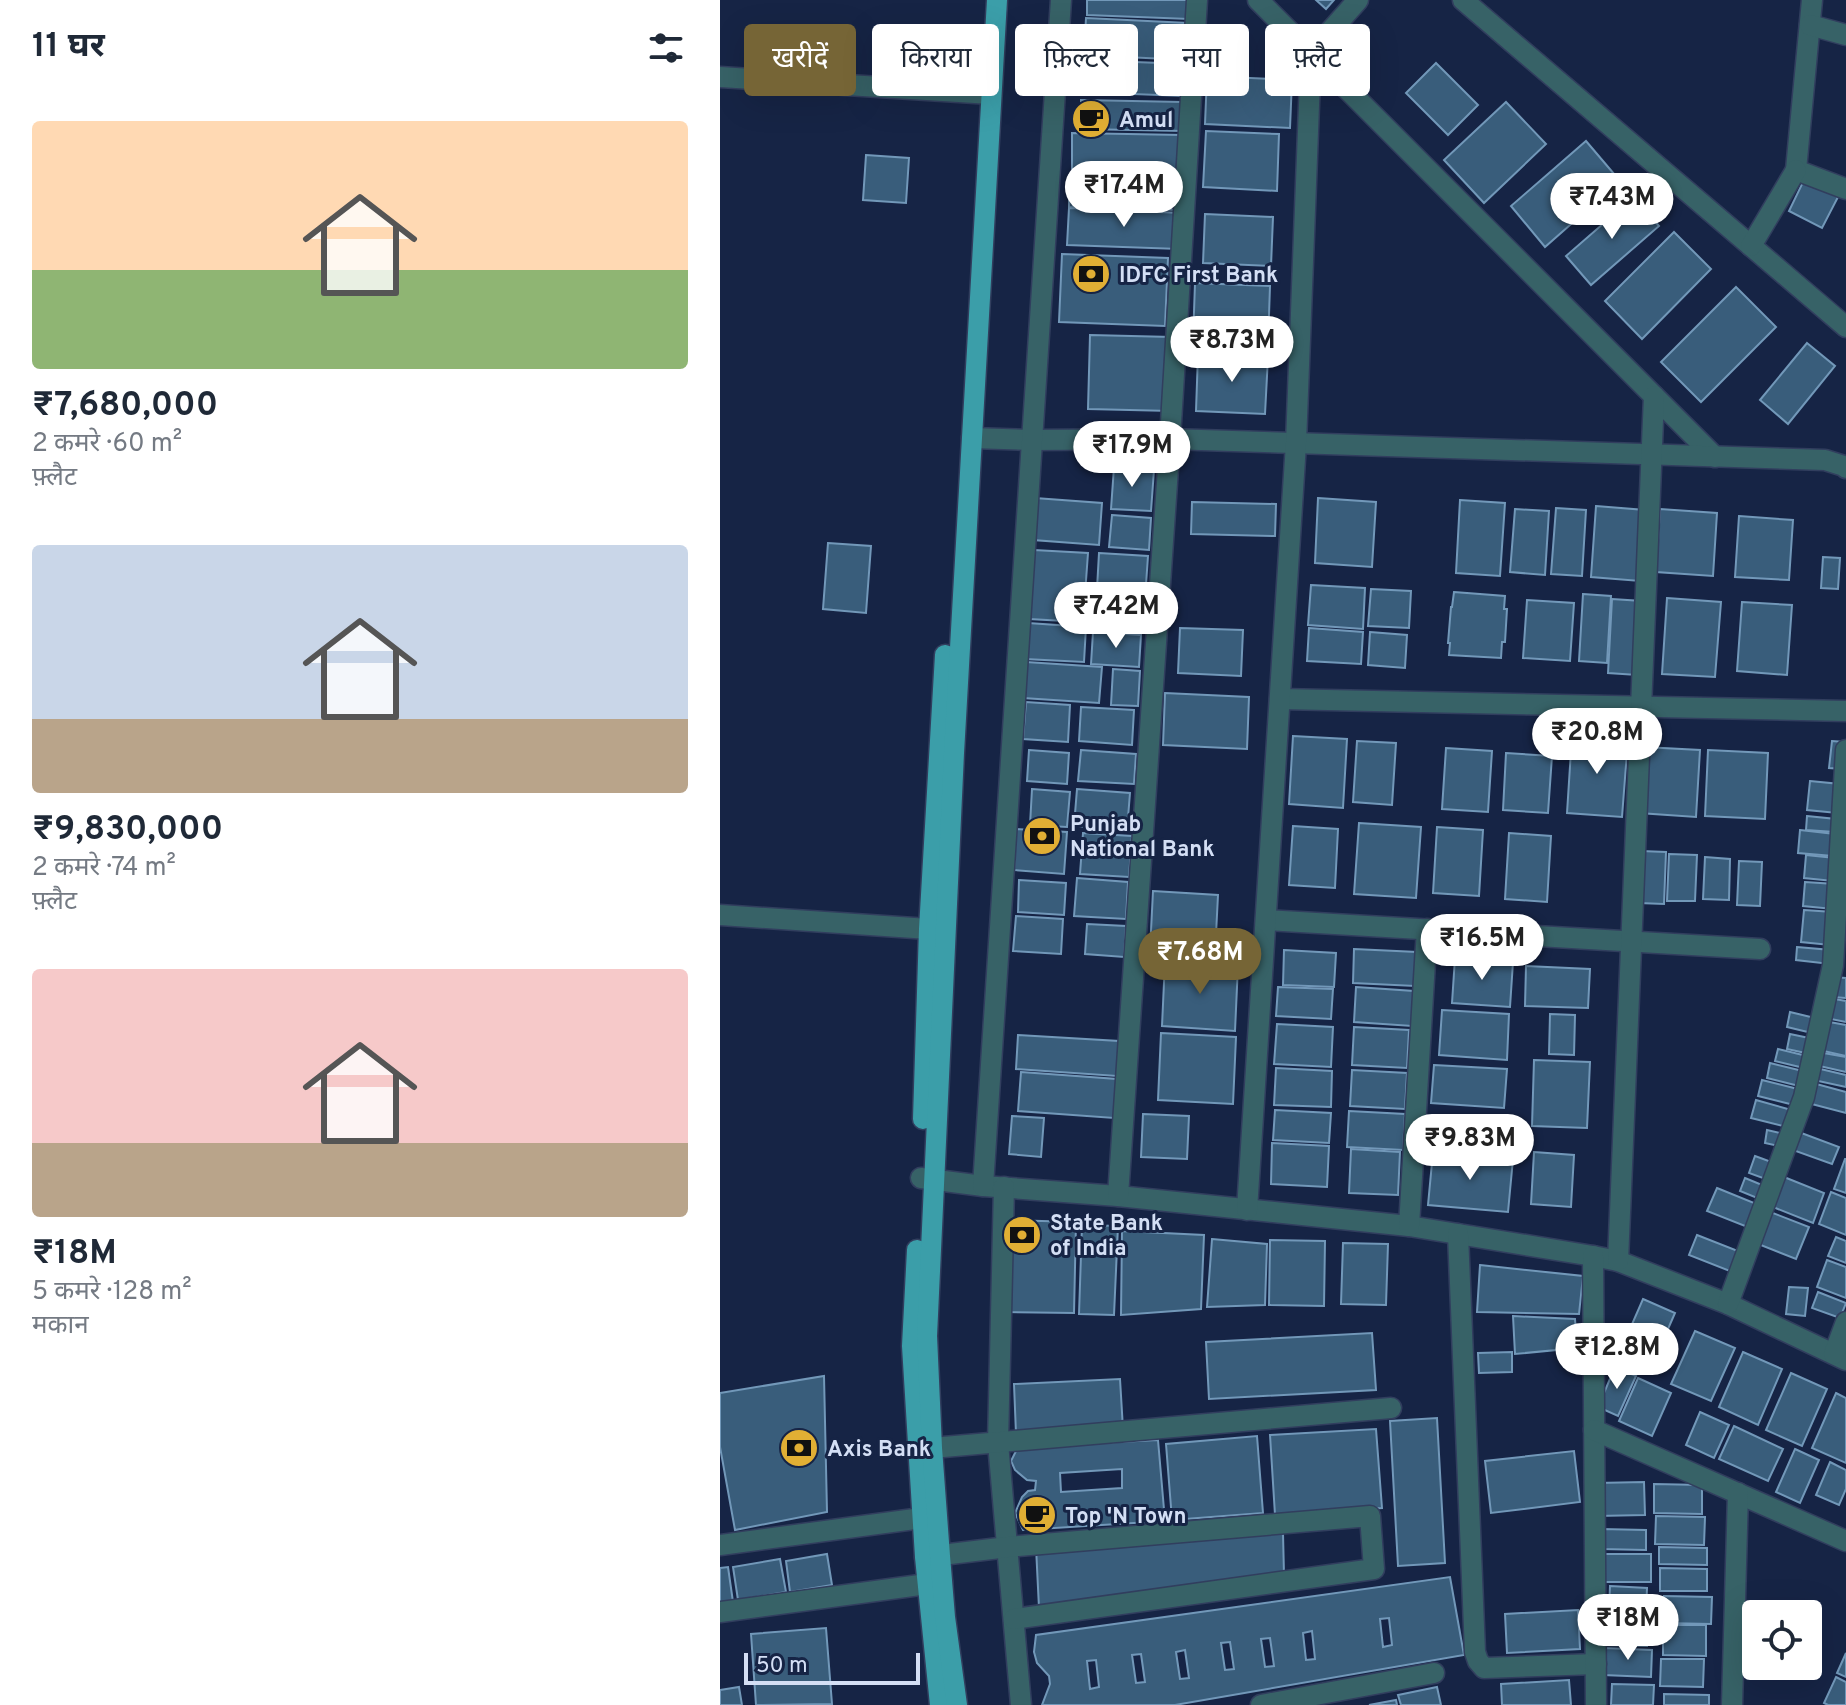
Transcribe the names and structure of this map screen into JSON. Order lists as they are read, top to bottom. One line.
{"places":{"cafe":["Amul","Top 'N Town"],"bank":["IDFC First Bank","Punjab National Bank","State Bank of India","Axis Bank"]},"scale_bar":"50 m","page":{"heading":"11 घर","chip":["खरीदें","किराया","फ़िल्टर","नया","फ़्लैट"],"list":[{"name":"₹7,680,000","note":"2 कमरे · 60 m² · फ़्लैट"},{"name":"₹9,830,000","note":"2 कमरे · 74 m² · फ़्लैट"},{"name":"₹18M","note":"5 कमरे · 128 m² · मकान"}],"price":["₹17.4M","₹7.43M","₹8.73M","₹17.9M","₹7.42M","₹20.8M","₹16.5M","₹7.68M","₹9.83M","₹12.8M","₹18M"],"scale":"50 m"}}
